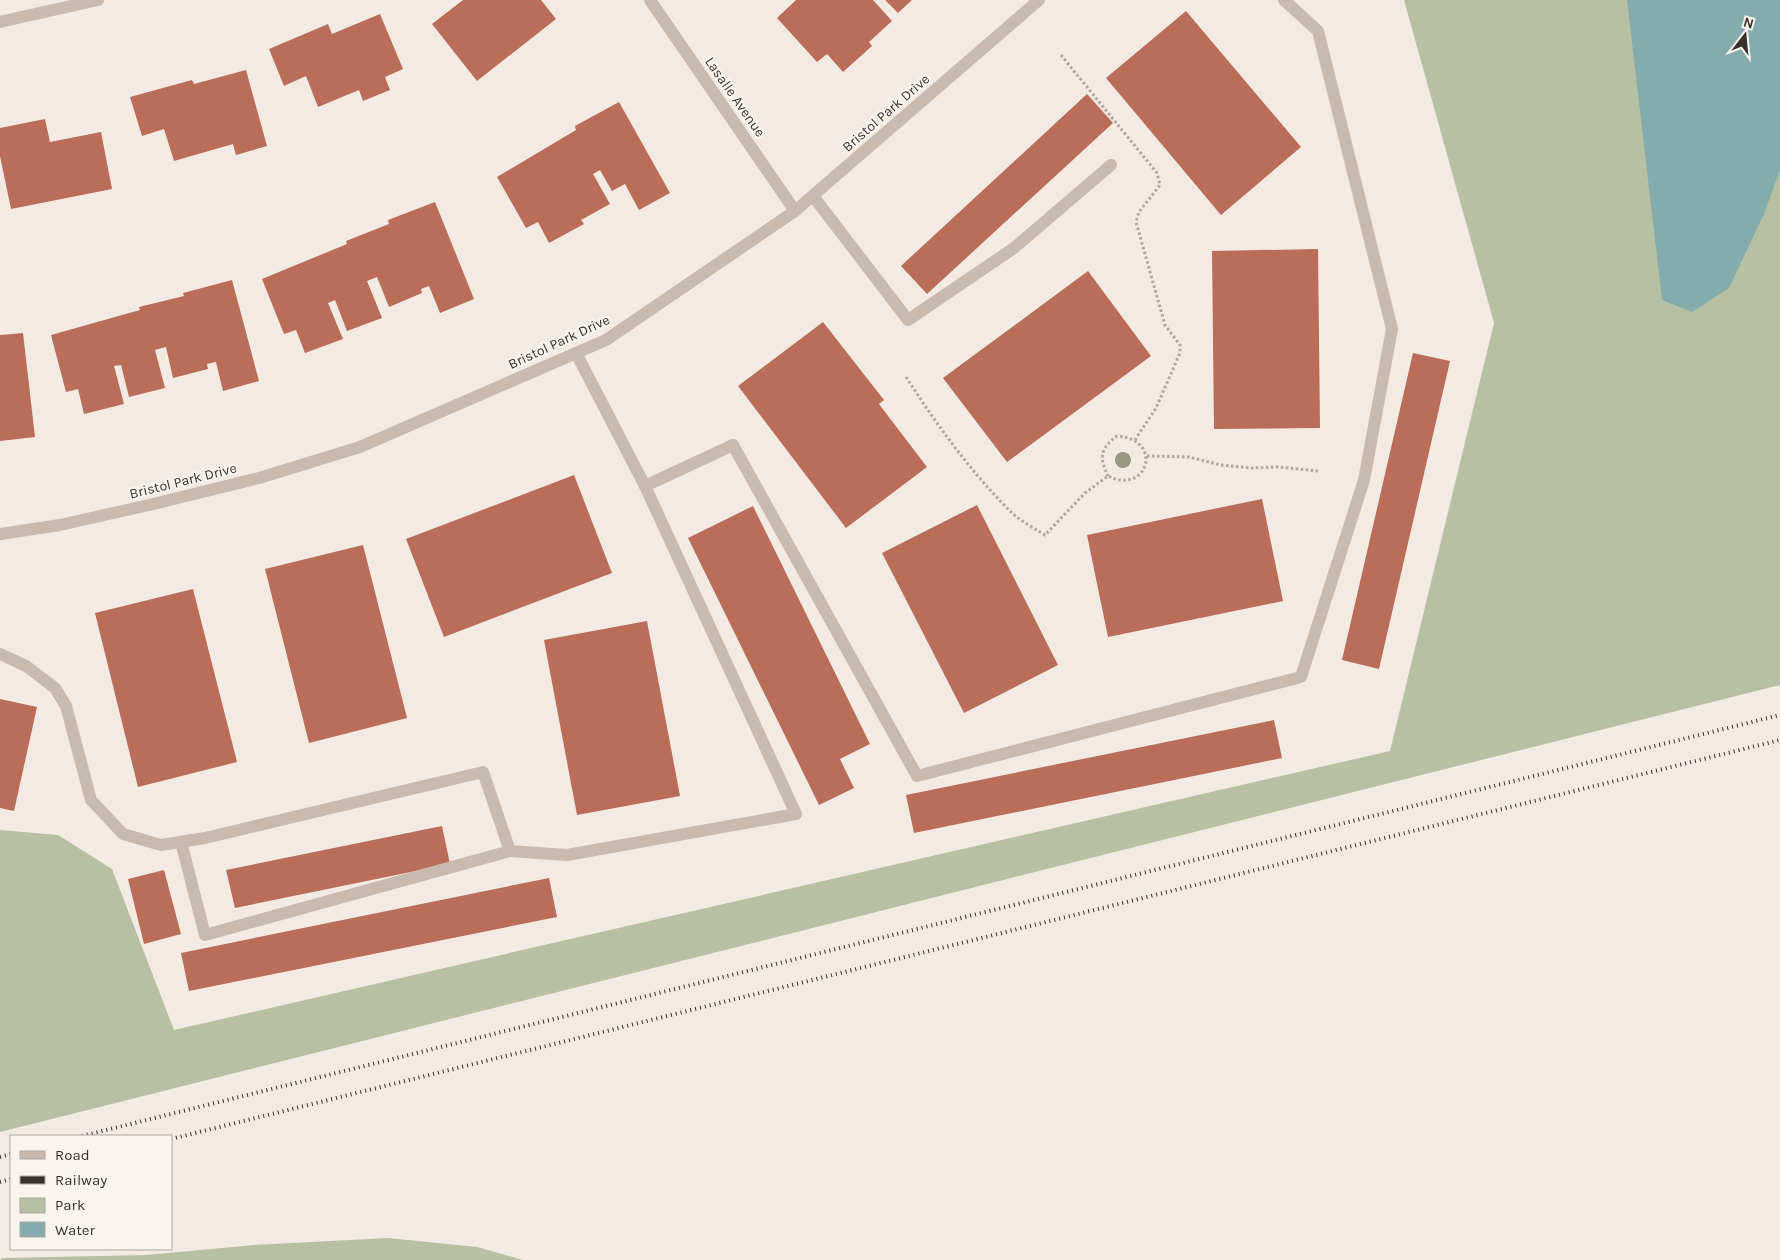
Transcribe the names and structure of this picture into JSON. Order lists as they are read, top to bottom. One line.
{"streets":{"street":["Lasalle Avenue","Bristol Park Drive"]},"crossings":[["Lasalle Avenue","Bristol Park Drive"]],"legend":["Road","Railway","Park","Water"],"north":"top"}
